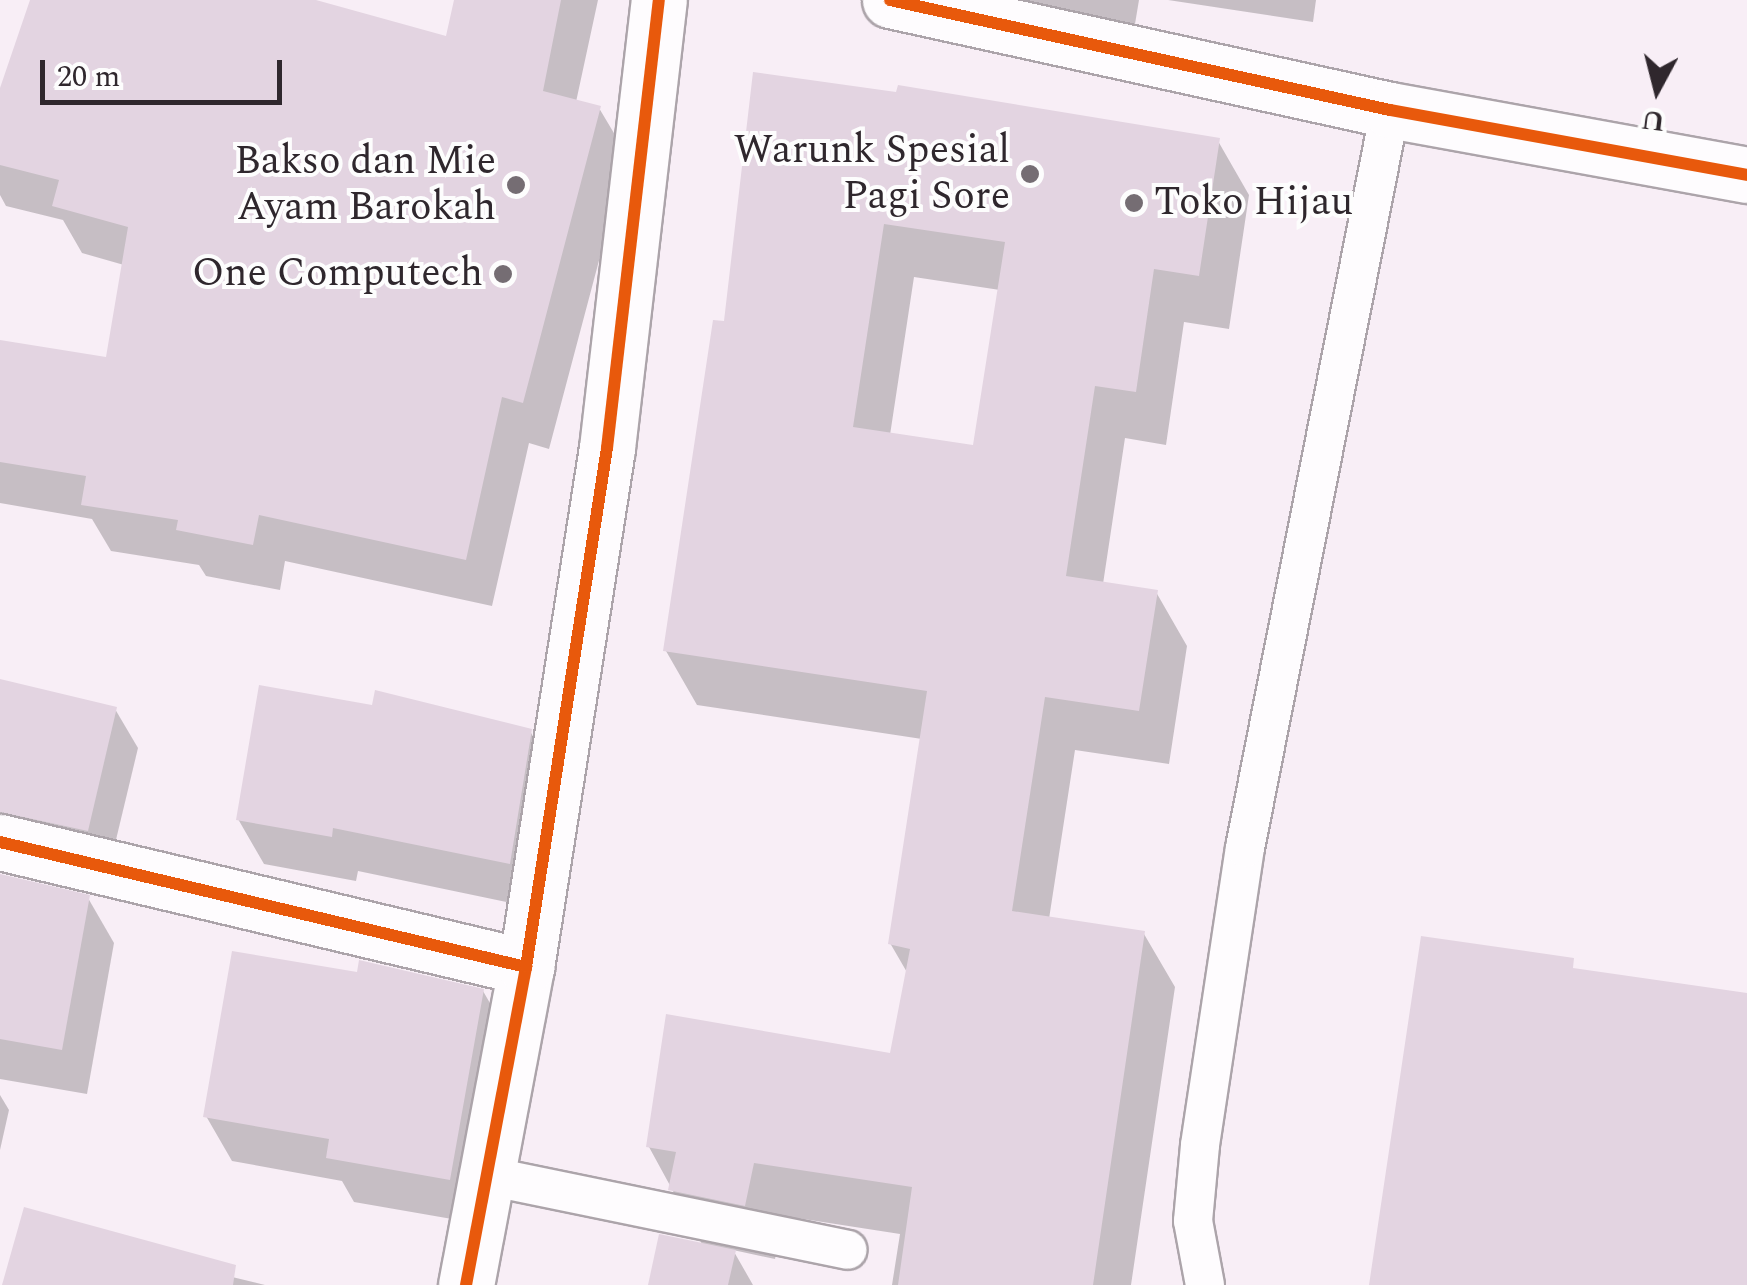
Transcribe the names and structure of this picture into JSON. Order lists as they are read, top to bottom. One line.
{"places":["Warunk Spesial Pagi Sore","Bakso dan Mie Ayam Barokah","Toko Hijau","One Computech"],"scale_bar":"20 m","north":"bottom"}
